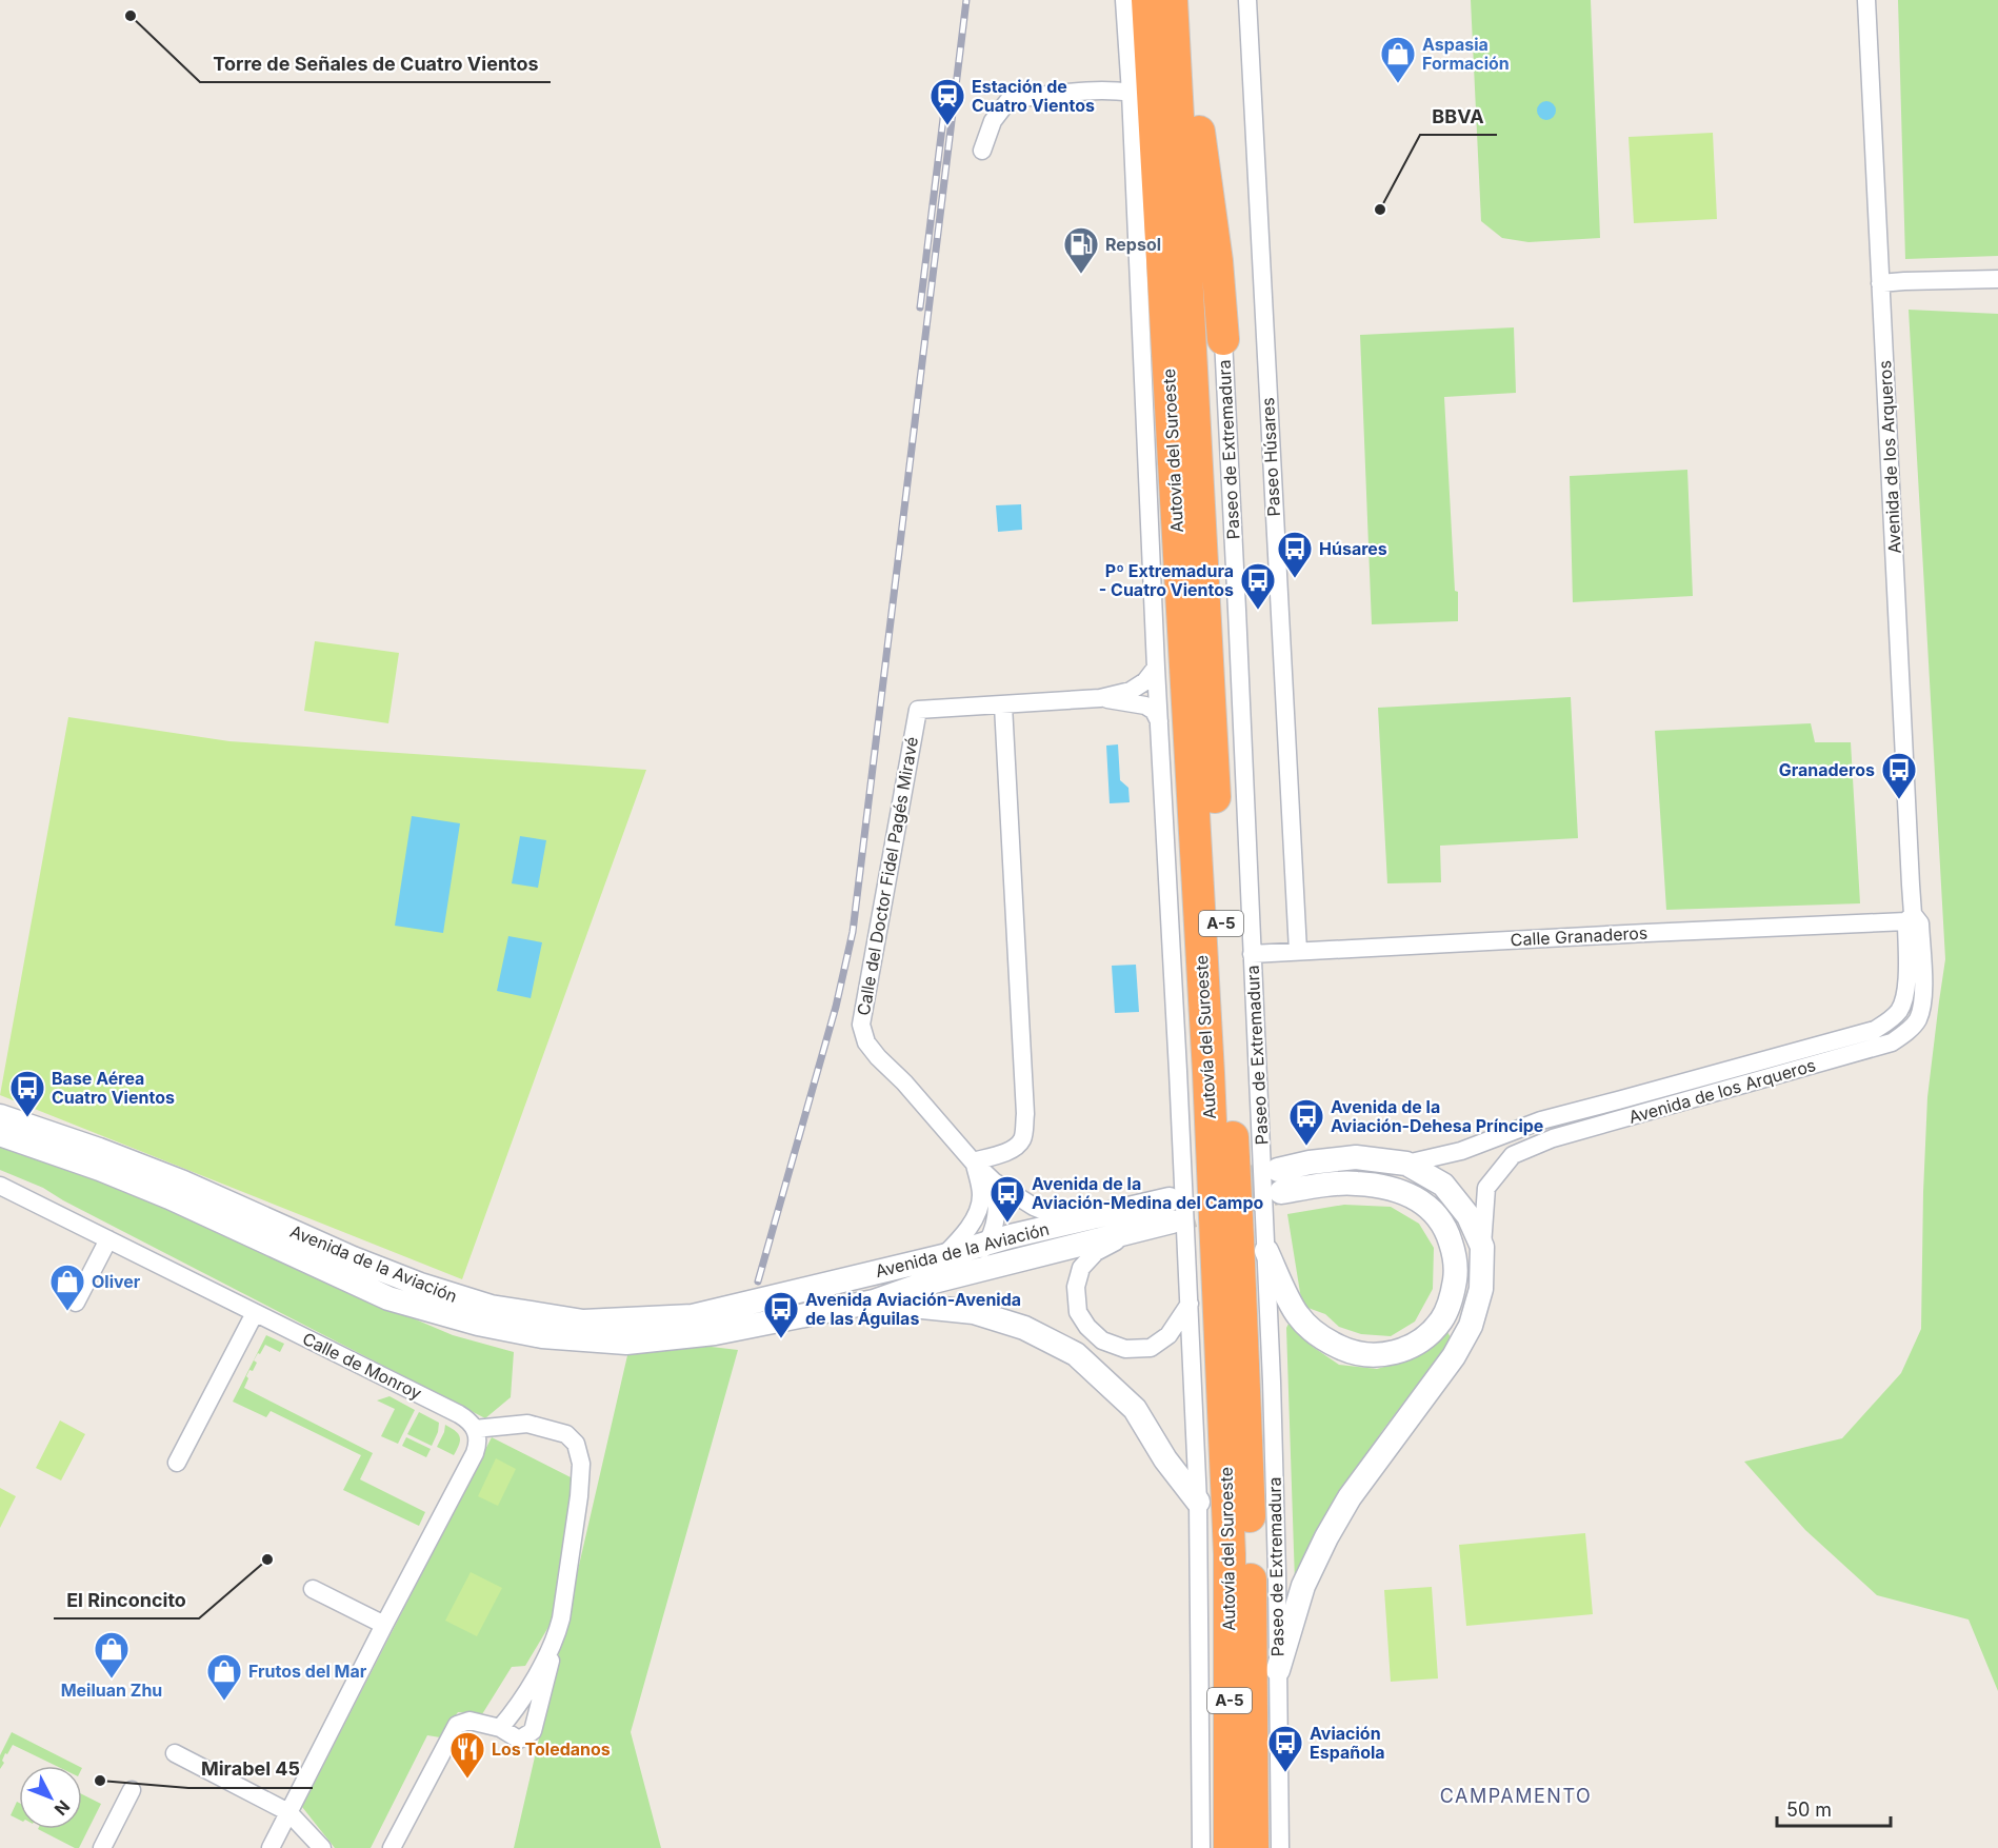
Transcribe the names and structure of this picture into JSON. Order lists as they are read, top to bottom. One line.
{"streets":{"highway":["Autovía del Suroeste","A-5"],"main road":["Avenida de la Aviación"],"street":["Paseo de Extremadura","Paseo Húsares","Avenida de los Arqueros","Calle del Doctor Fidel Pagés Miravé","Calle Granaderos","Calle de Monroy"]},"crossings":[["Paseo de Extremadura","Calle Granaderos"],["Paseo Húsares","Calle Granaderos"],["Avenida de los Arqueros","Calle Granaderos"]],"districts":["CAMPAMENTO"],"places":{"other":["Torre de Señales de Cuatro Vientos","BBVA","El Rinconcito","Mirabel 45"],"shop":["Aspasia Formación","Oliver","Meiluan Zhu","Frutos del Mar"],"station":["Estación de Cuatro Vientos"],"fuel station":["Repsol"],"bus stop":["Húsares","Pº Extremadura - Cuatro Vientos","Granaderos","Base Aérea Cuatro Vientos","Avenida de la Aviación-Dehesa Príncipe","Avenida de la Aviación-Medina del Campo","Avenida Aviación-Avenida de las Águilas","Aviación Española"],"restaurant":["Los Toledanos"]},"scale_bar":"50 m","north":"bottom right"}
